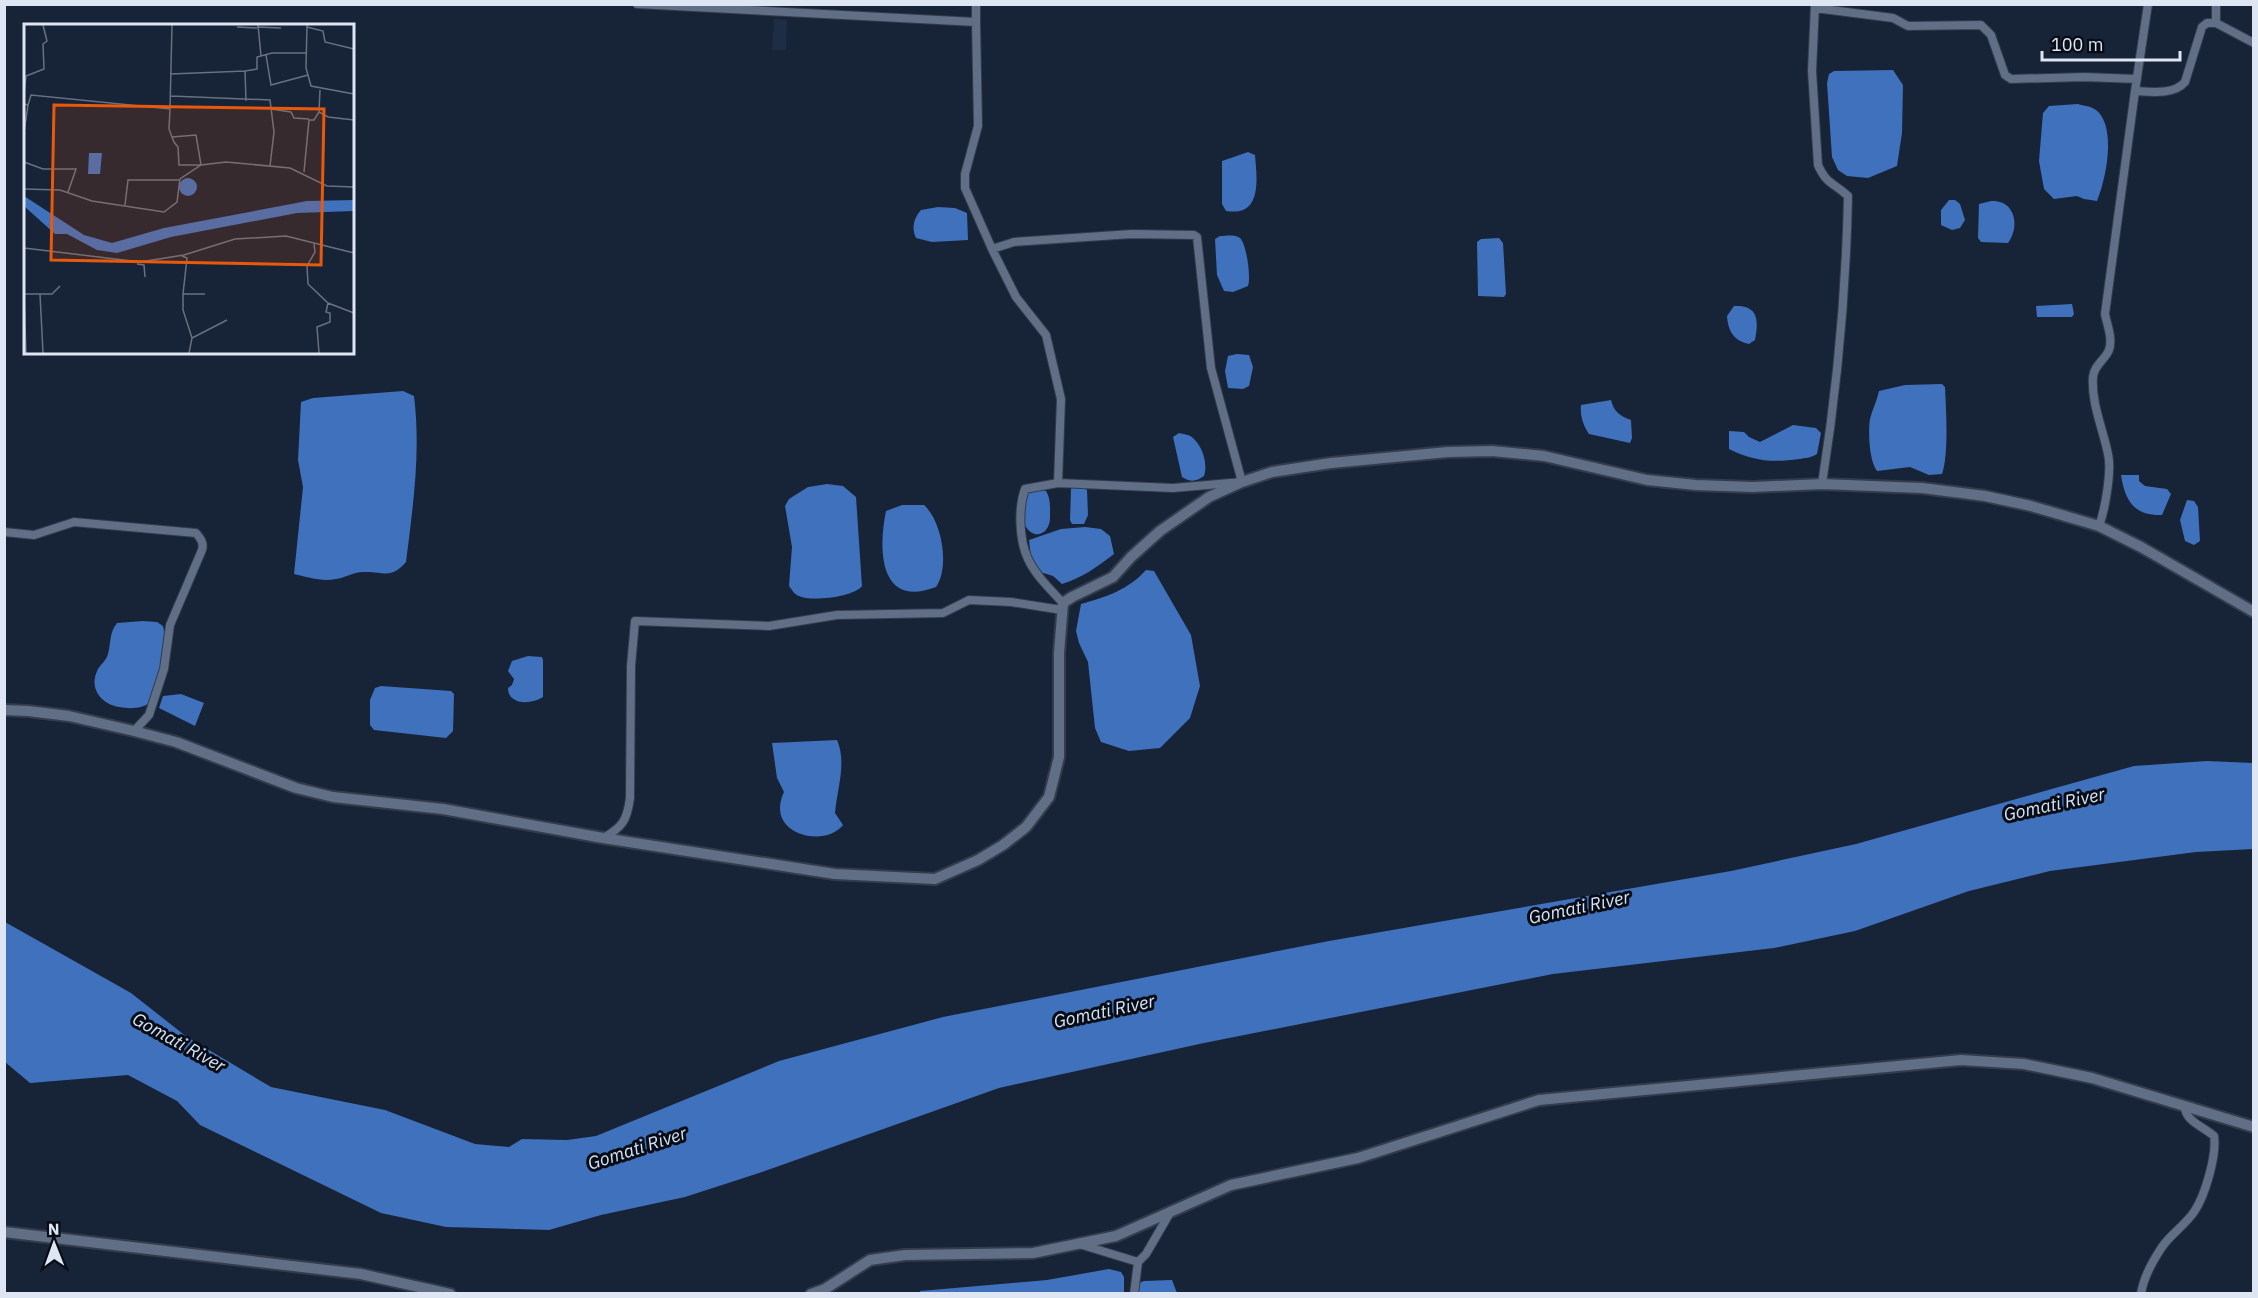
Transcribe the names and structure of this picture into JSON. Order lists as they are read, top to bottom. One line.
{"water":["Gomati River"],"scale_bar":"100 m","north":"top"}
